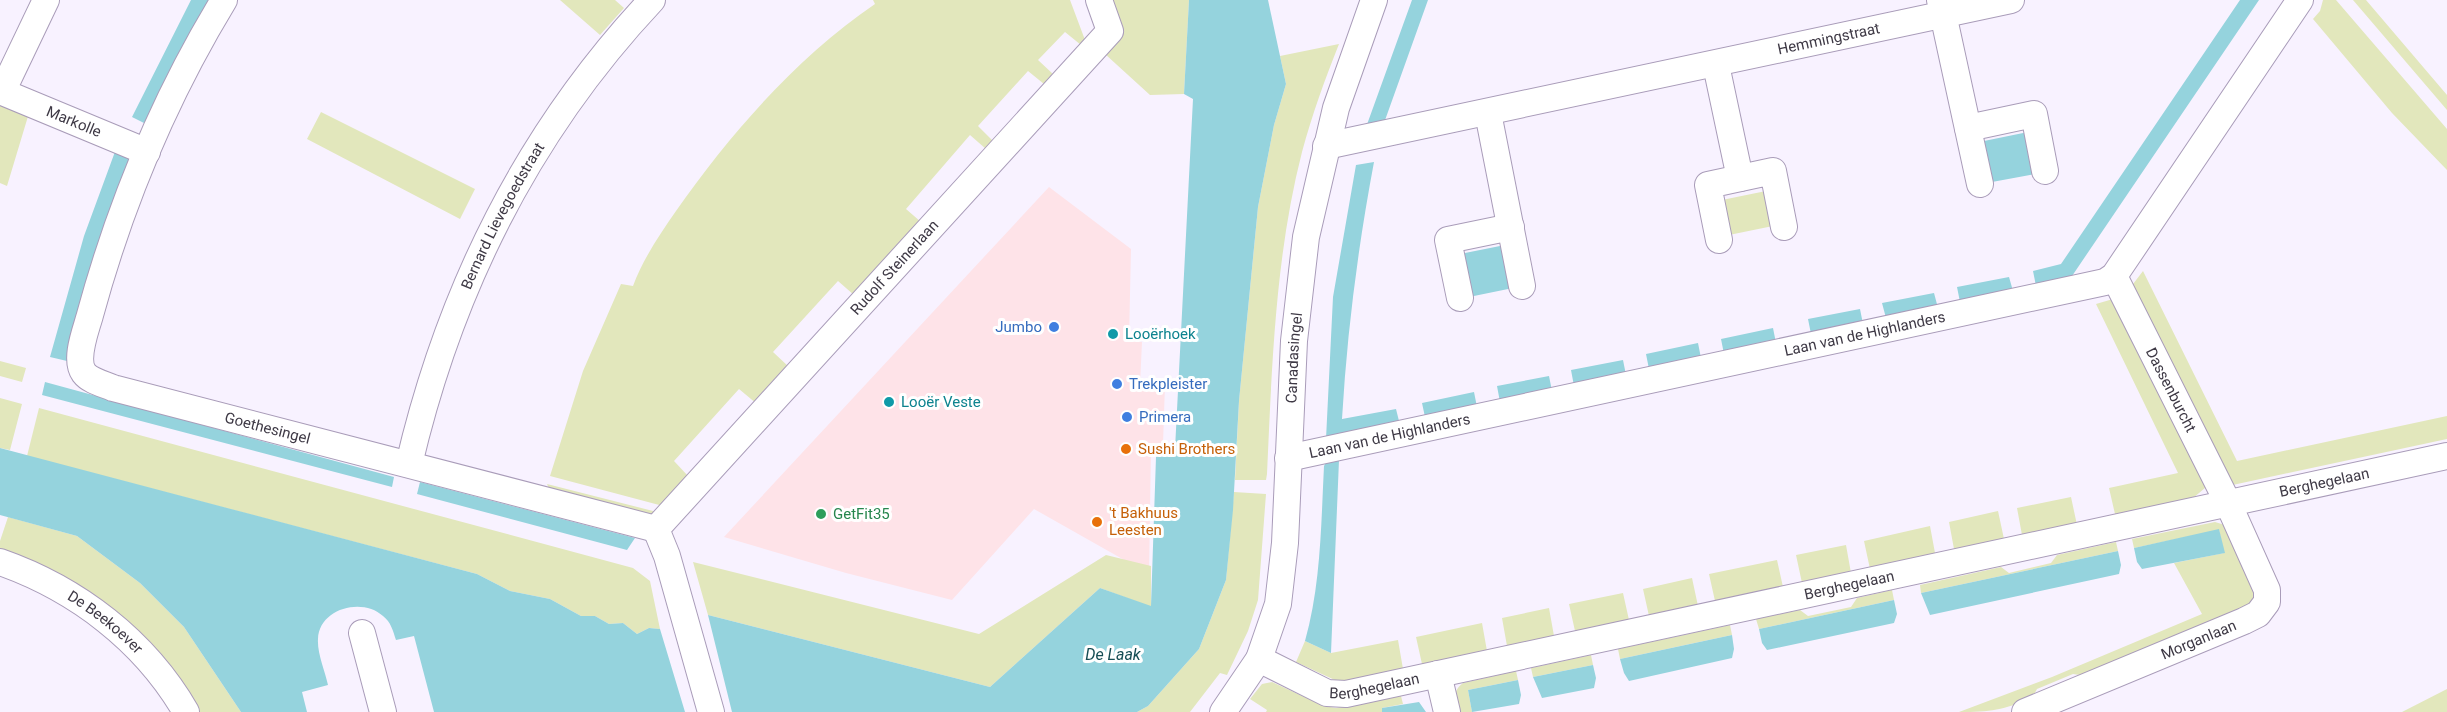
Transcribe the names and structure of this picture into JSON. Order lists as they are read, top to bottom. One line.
{"streets":{"street":["Hemmingstraat","Markolle","Bernard Lievegoedstraat","Rudolf Steinerlaan","Laan van de Highlanders","Canadasingel","Dassenburcht","Goethesingel","Berghegelaan","De Beekoever","Morganlaan"]},"crossings":[["Hemmingstraat","Canadasingel"],["Markolle","Goethesingel"],["Bernard Lievegoedstraat","Goethesingel"],["Rudolf Steinerlaan","Goethesingel"],["Laan van de Highlanders","Canadasingel"],["Laan van de Highlanders","Dassenburcht"],["Canadasingel","Berghegelaan"],["Dassenburcht","Berghegelaan"],["Dassenburcht","Morganlaan"],["Berghegelaan","Morganlaan"]],"water":["De Laak"],"places":["Jumbo","Looërhoek","Trekpleister","Looër Veste","Primera","Sushi Brothers","GetFit35","'t Bakhuus Leesten"]}
